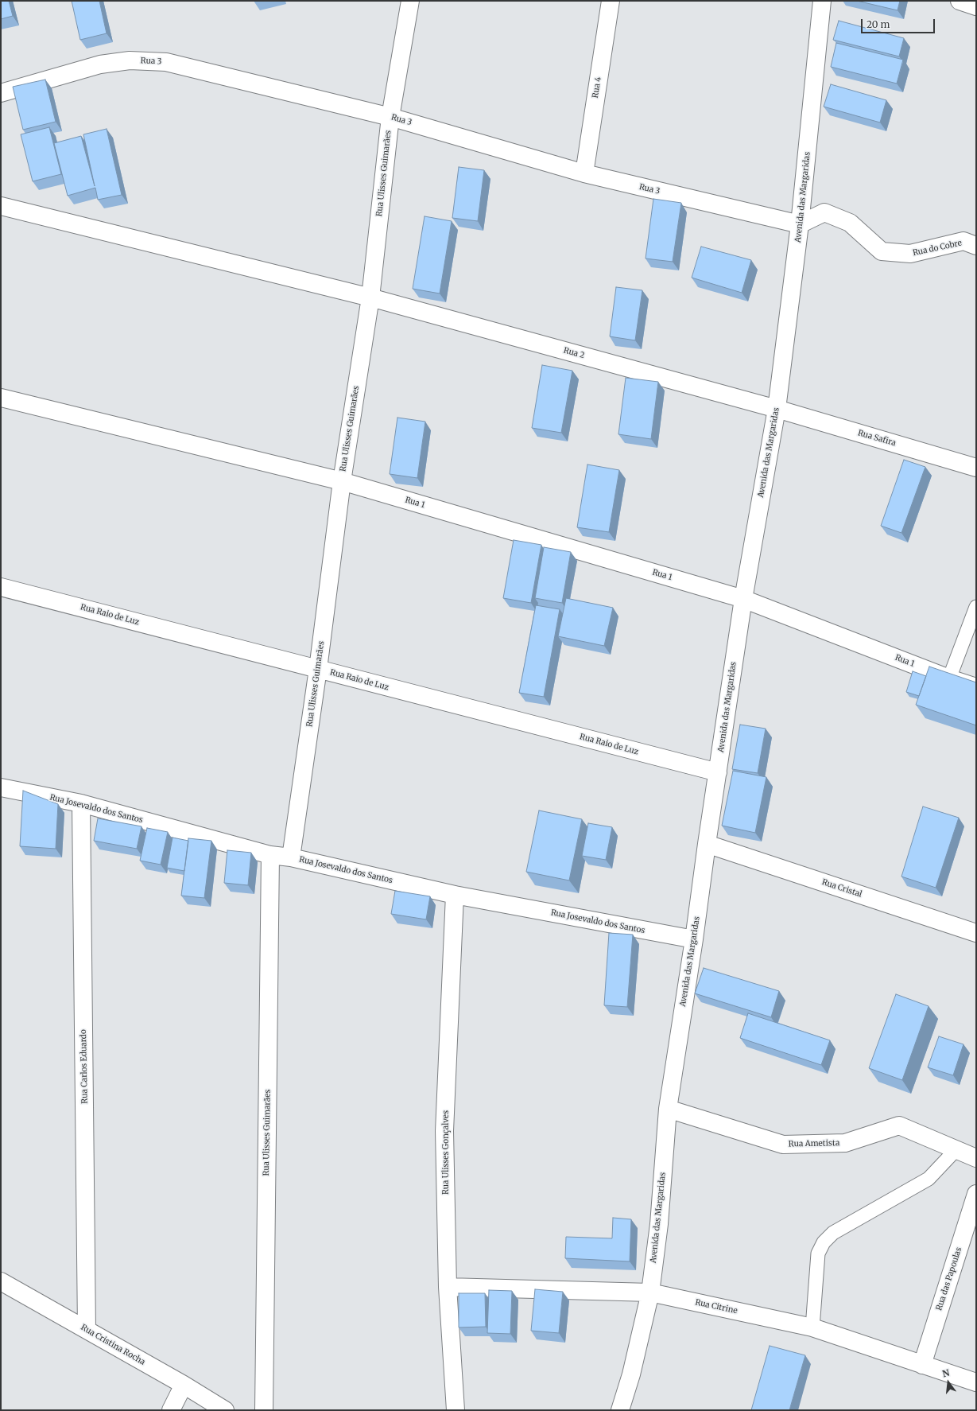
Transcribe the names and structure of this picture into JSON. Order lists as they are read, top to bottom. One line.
{"streets":{"street":["Rua 3","Rua 4","Rua Ulisses Guimarães","Avenida das Margaridas","Rua do Cobre","Rua 2","Rua Safira","Rua 1","Rua Raio de Luz","Rua Josevaldo dos Santos","Rua Cristal","Rua Carlos Eduardo","Rua Ametista","Rua Ulisses Gonçalves","Rua das Papoulas","Rua Citrine","Rua Cristina Rocha"]},"crossings":[["Rua 3","Rua 4"],["Rua 3","Rua Ulisses Guimarães"],["Rua 3","Avenida das Margaridas"],["Rua 3","Rua do Cobre"],["Rua Ulisses Guimarães","Rua 2"],["Rua Ulisses Guimarães","Rua 1"],["Rua Ulisses Guimarães","Rua Raio de Luz"],["Rua Ulisses Guimarães","Rua Josevaldo dos Santos"],["Avenida das Margaridas","Rua do Cobre"],["Avenida das Margaridas","Rua 2"],["Avenida das Margaridas","Rua Safira"],["Avenida das Margaridas","Rua 1"],["Avenida das Margaridas","Rua Raio de Luz"],["Avenida das Margaridas","Rua Josevaldo dos Santos"],["Avenida das Margaridas","Rua Cristal"],["Avenida das Margaridas","Rua Ametista"],["Avenida das Margaridas","Rua Citrine"],["Rua 2","Rua Safira"],["Rua Josevaldo dos Santos","Rua Carlos Eduardo"],["Rua Josevaldo dos Santos","Rua Ulisses Gonçalves"],["Rua Carlos Eduardo","Rua Cristina Rocha"],["Rua Ulisses Gonçalves","Rua Citrine"],["Rua das Papoulas","Rua Citrine"]],"scale_bar":"20 m","north":"top"}
